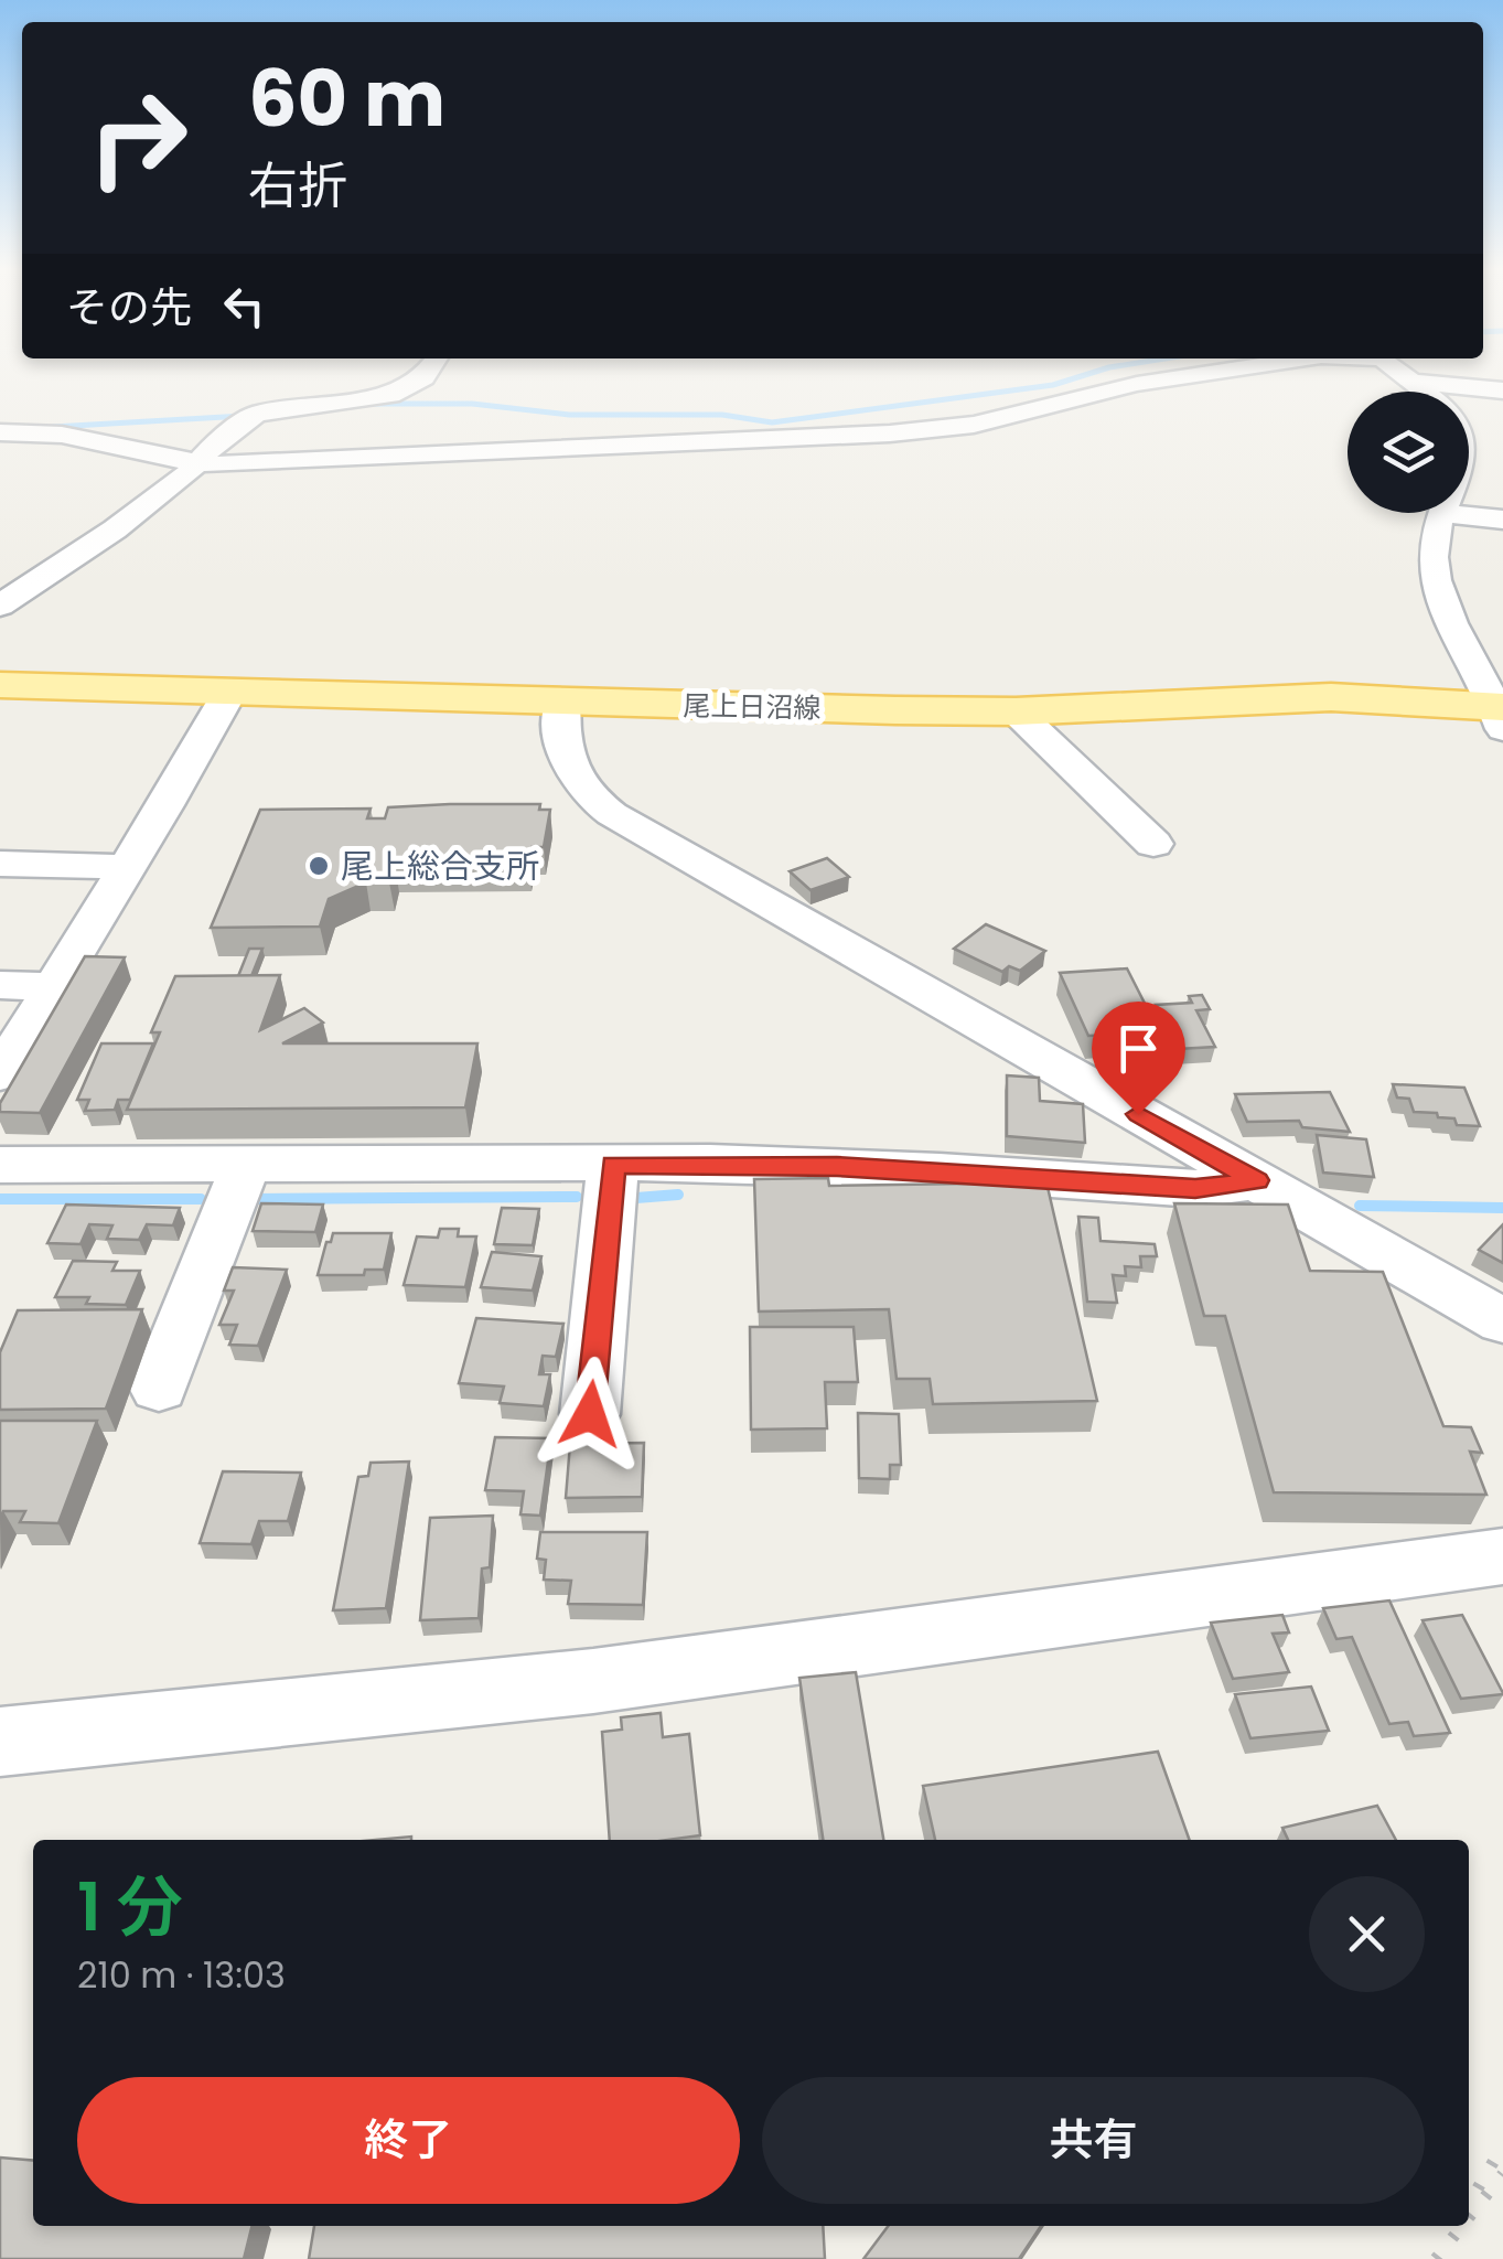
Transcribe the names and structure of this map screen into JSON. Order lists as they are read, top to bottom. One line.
{"streets":{"main road":["尾上日沼線"]},"places":["尾上総合支所"],"page":{"turn":["60 m","右折"],"then":"その先","heading":["1 分","210 m · 13:03"],"buttons":["終了","共有"]}}
